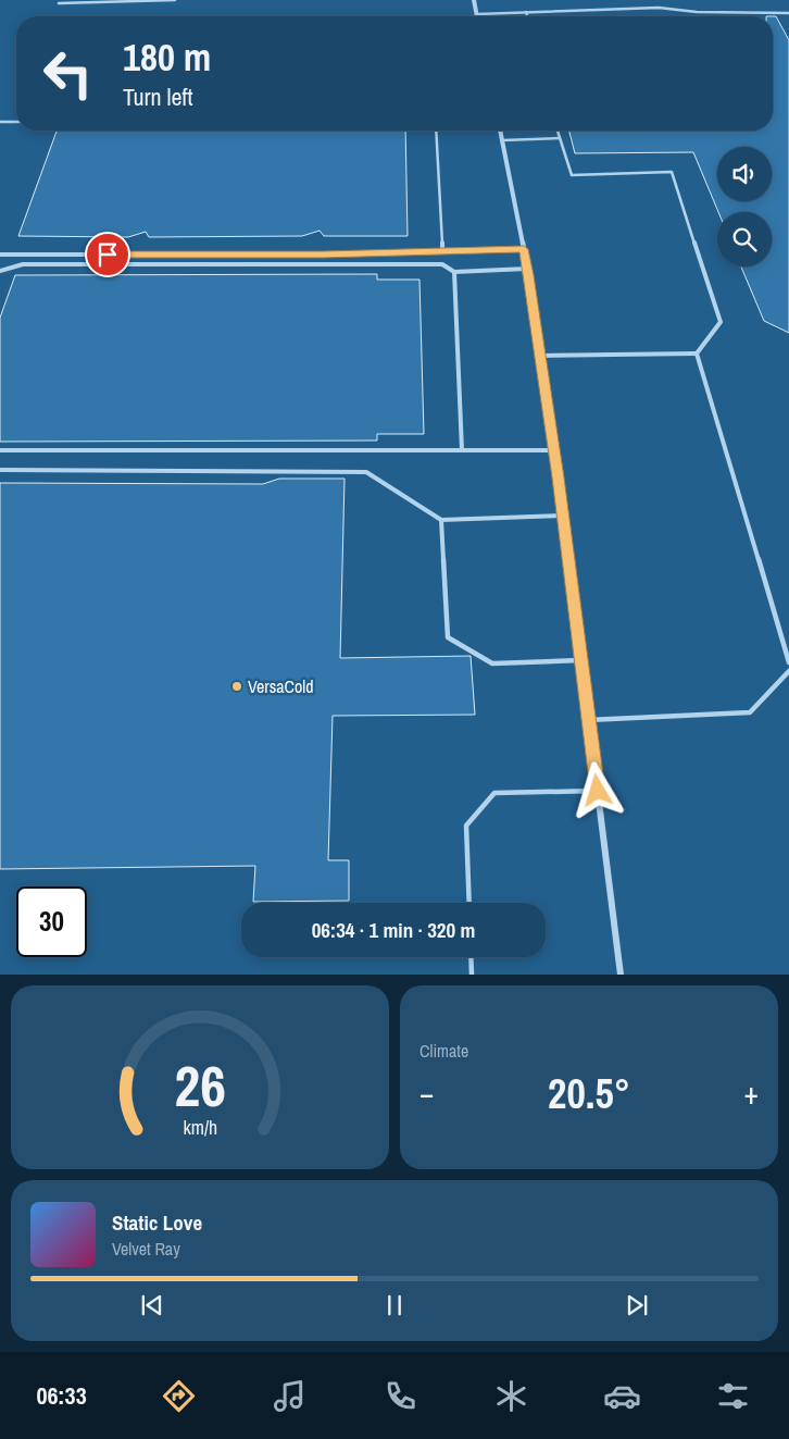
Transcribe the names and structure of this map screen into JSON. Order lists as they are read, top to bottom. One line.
{"places":["VersaCold"],"page":{"turn":["180 m","Turn left"],"limit":"30","trip":"06:34 · 1 min · 320 m","tile":"Climate","heat":["−","20.5°","+"],"song":["Static Love","Velvet Ray"],"tabs":"06:33","gauge":["26","km/h"]}}
